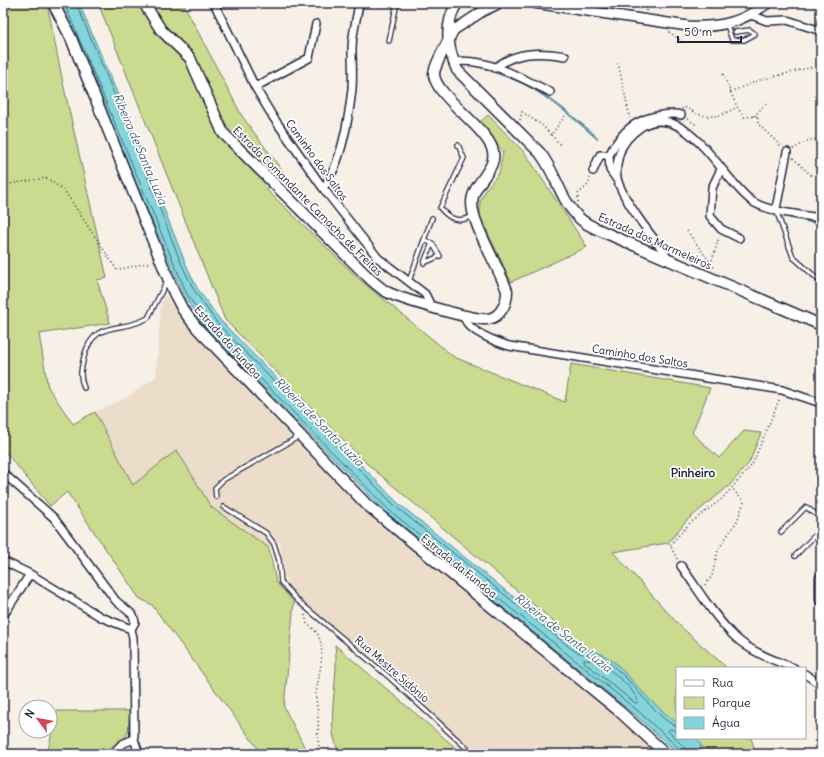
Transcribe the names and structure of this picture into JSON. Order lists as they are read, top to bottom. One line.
{"streets":{"main road":["Estrada Comandante Camacho de Freitas","Estrada dos Marmeleiros","Estrada da Fundoa"],"street":["Caminho dos Saltos"],"lane":["Rua Mestre Sidónio"]},"crossings":[["Caminho dos Saltos","Estrada Comandante Camacho de Freitas"],["Estrada Comandante Camacho de Freitas","Estrada dos Marmeleiros"]],"districts":["Pinheiro"],"water":["Ribeira de Santa Luzia"],"legend":["Rua","Parque","Água"],"scale_bar":"50 m","north":"top left"}
